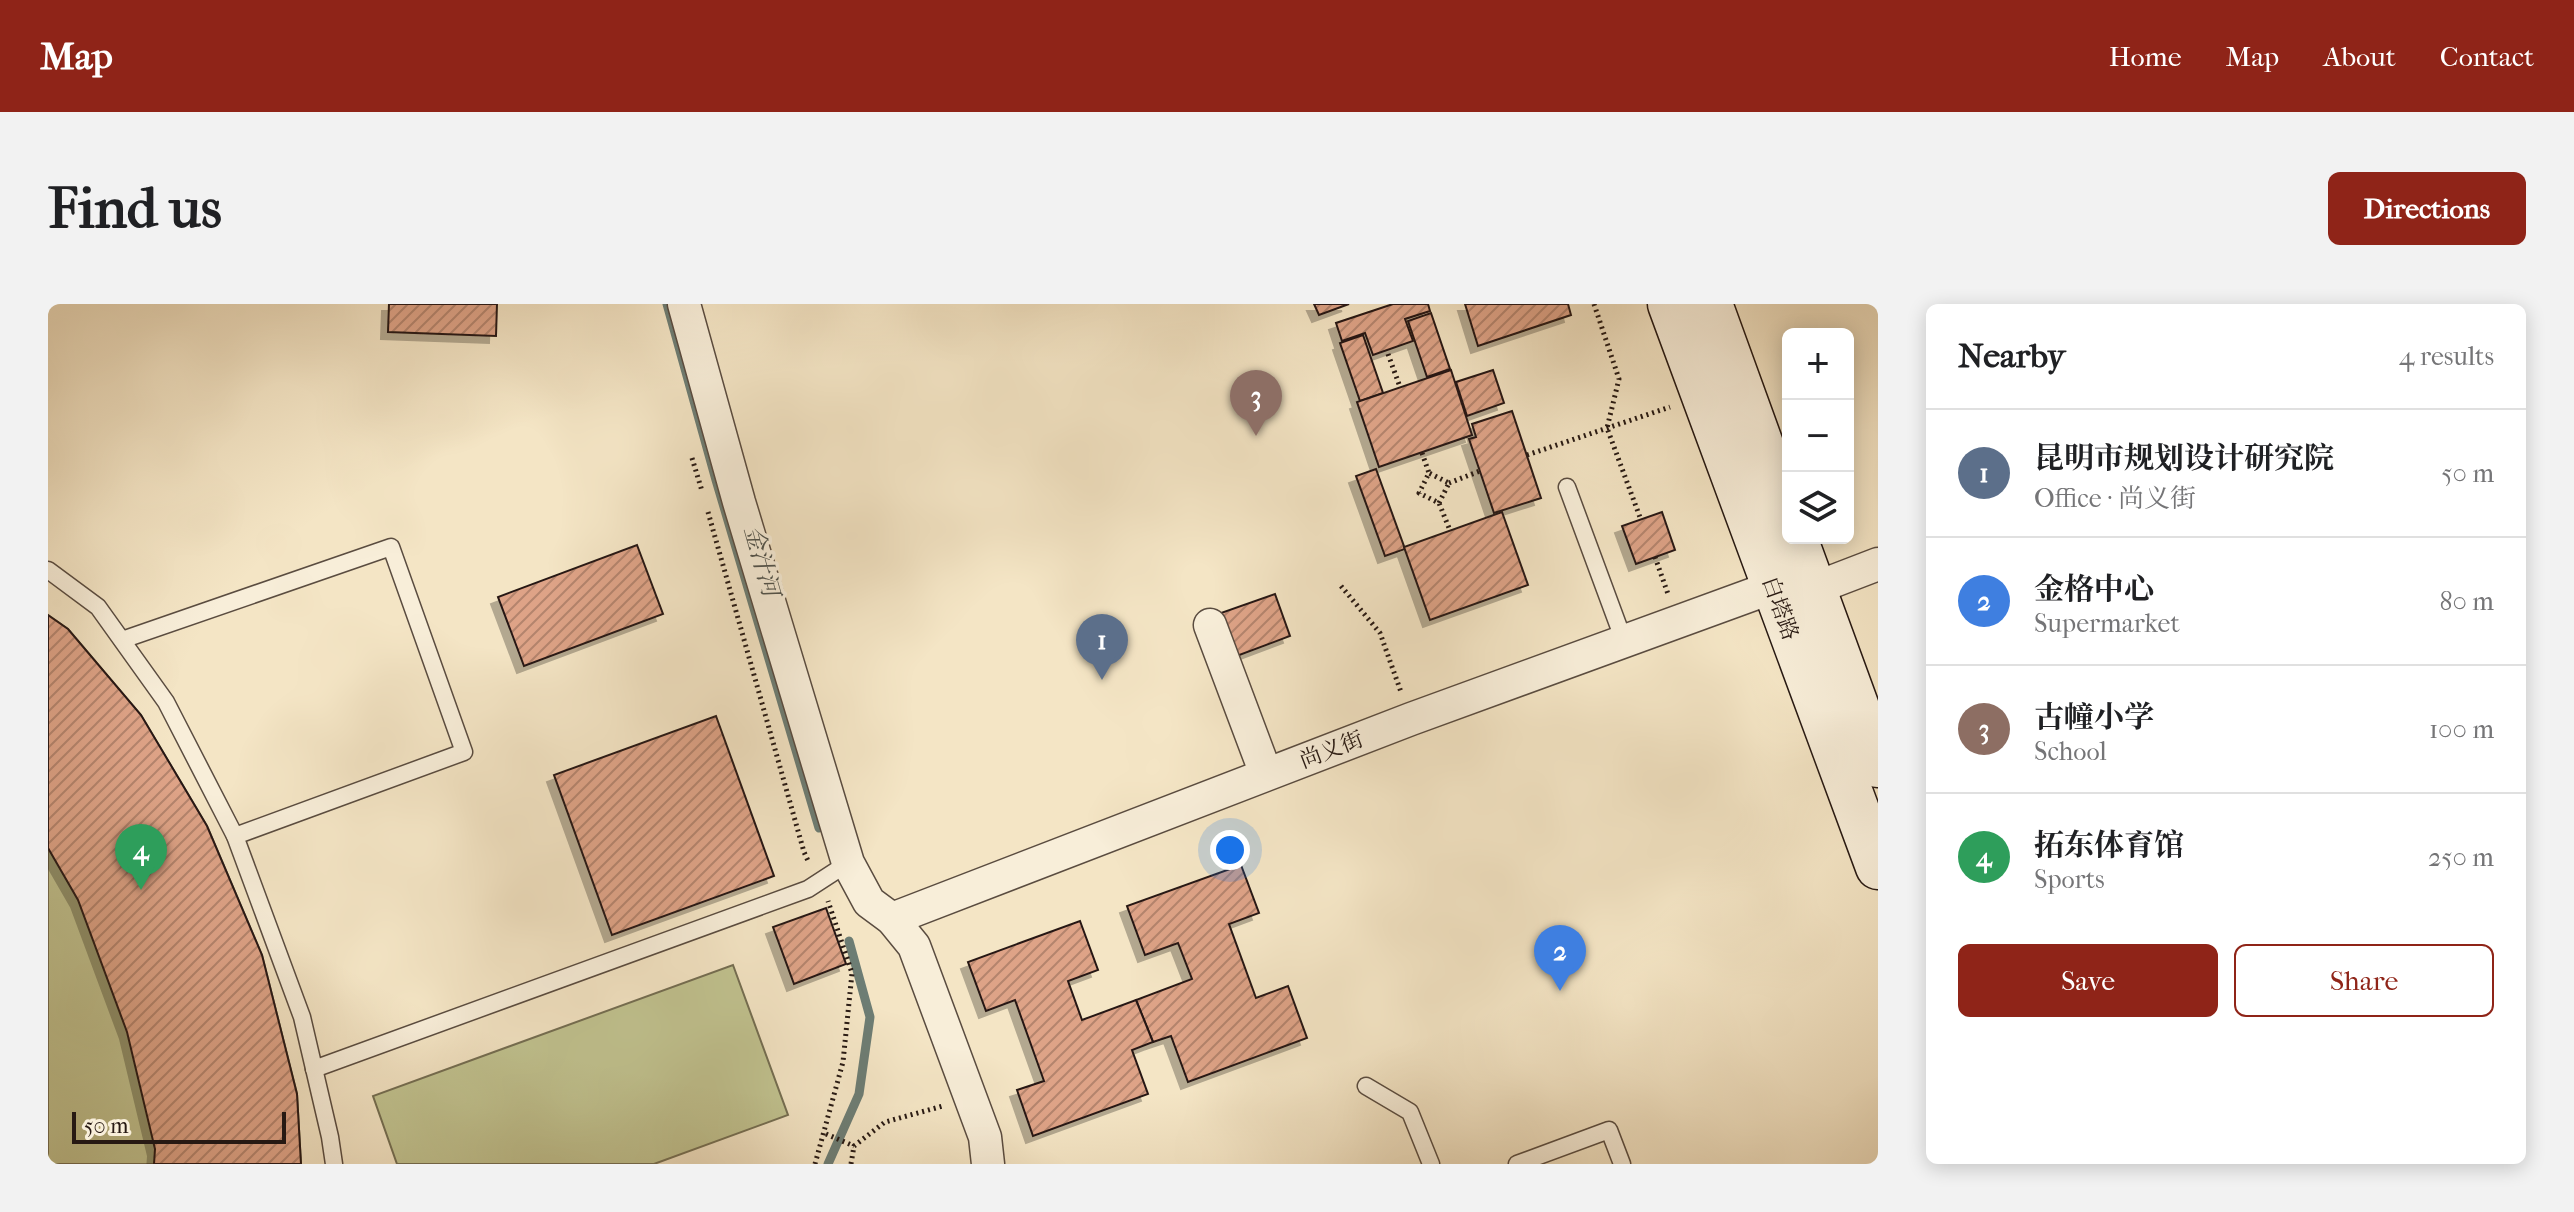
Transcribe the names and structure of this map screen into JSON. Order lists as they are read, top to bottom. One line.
{"streets":{"main road":["白塔路"],"street":["尚义街"]},"crossings":[["白塔路","尚义街"]],"water":["金汁河"],"scale_bar":"50 m","page":{"header":"Map","nav":["Home","Map","About","Contact"],"buttons":["Directions",["Save","Share"]],"title":"Find us","heading":["Nearby","4 results"],"map_buttons":["+","−"],"pins":["3","1","4","2"],"list":[{"mark":"1","name":"昆明市规划设计研究院","note":"Office · 尚义街","value":"50 m"},{"mark":"2","name":"金格中心","note":"Supermarket","value":"80 m"},{"mark":"3","name":"古幢小学","note":"School","value":"100 m"},{"mark":"4","name":"拓东体育馆","note":"Sports","value":"250 m"}],"scale":"50 m"}}
